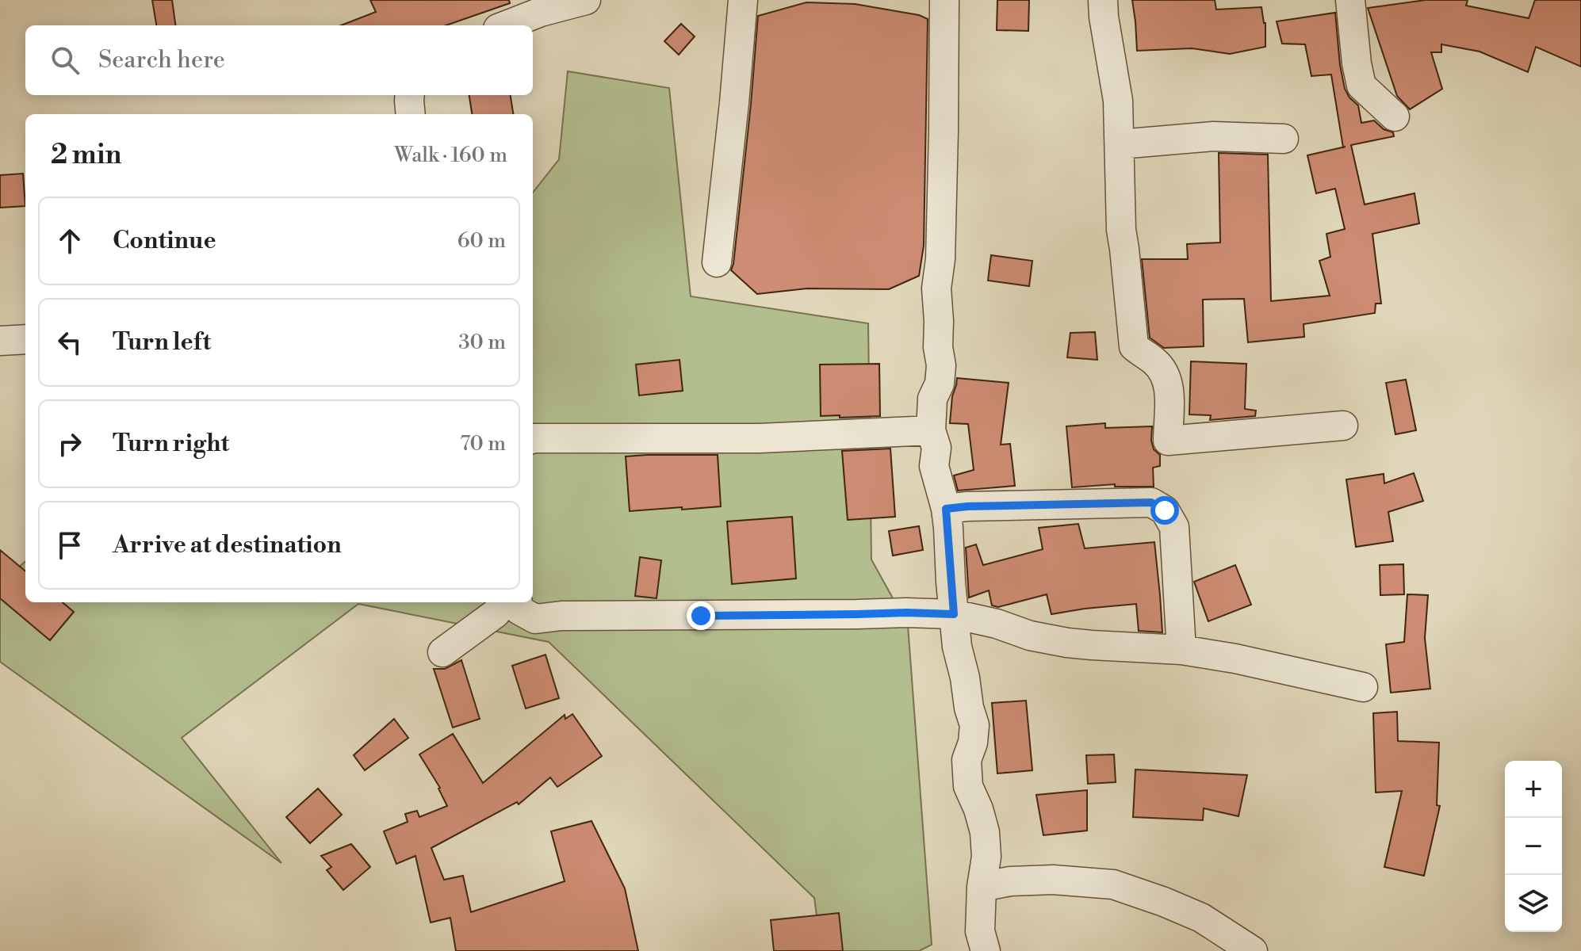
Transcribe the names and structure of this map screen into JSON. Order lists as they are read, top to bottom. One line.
{"page":{"search":"Search here","heading":["2 min","Walk · 160 m"],"list":[["Continue","60 m"],["Turn left","30 m"],["Turn right","70 m"],"Arrive at destination"],"map_buttons":["+","−"]}}
